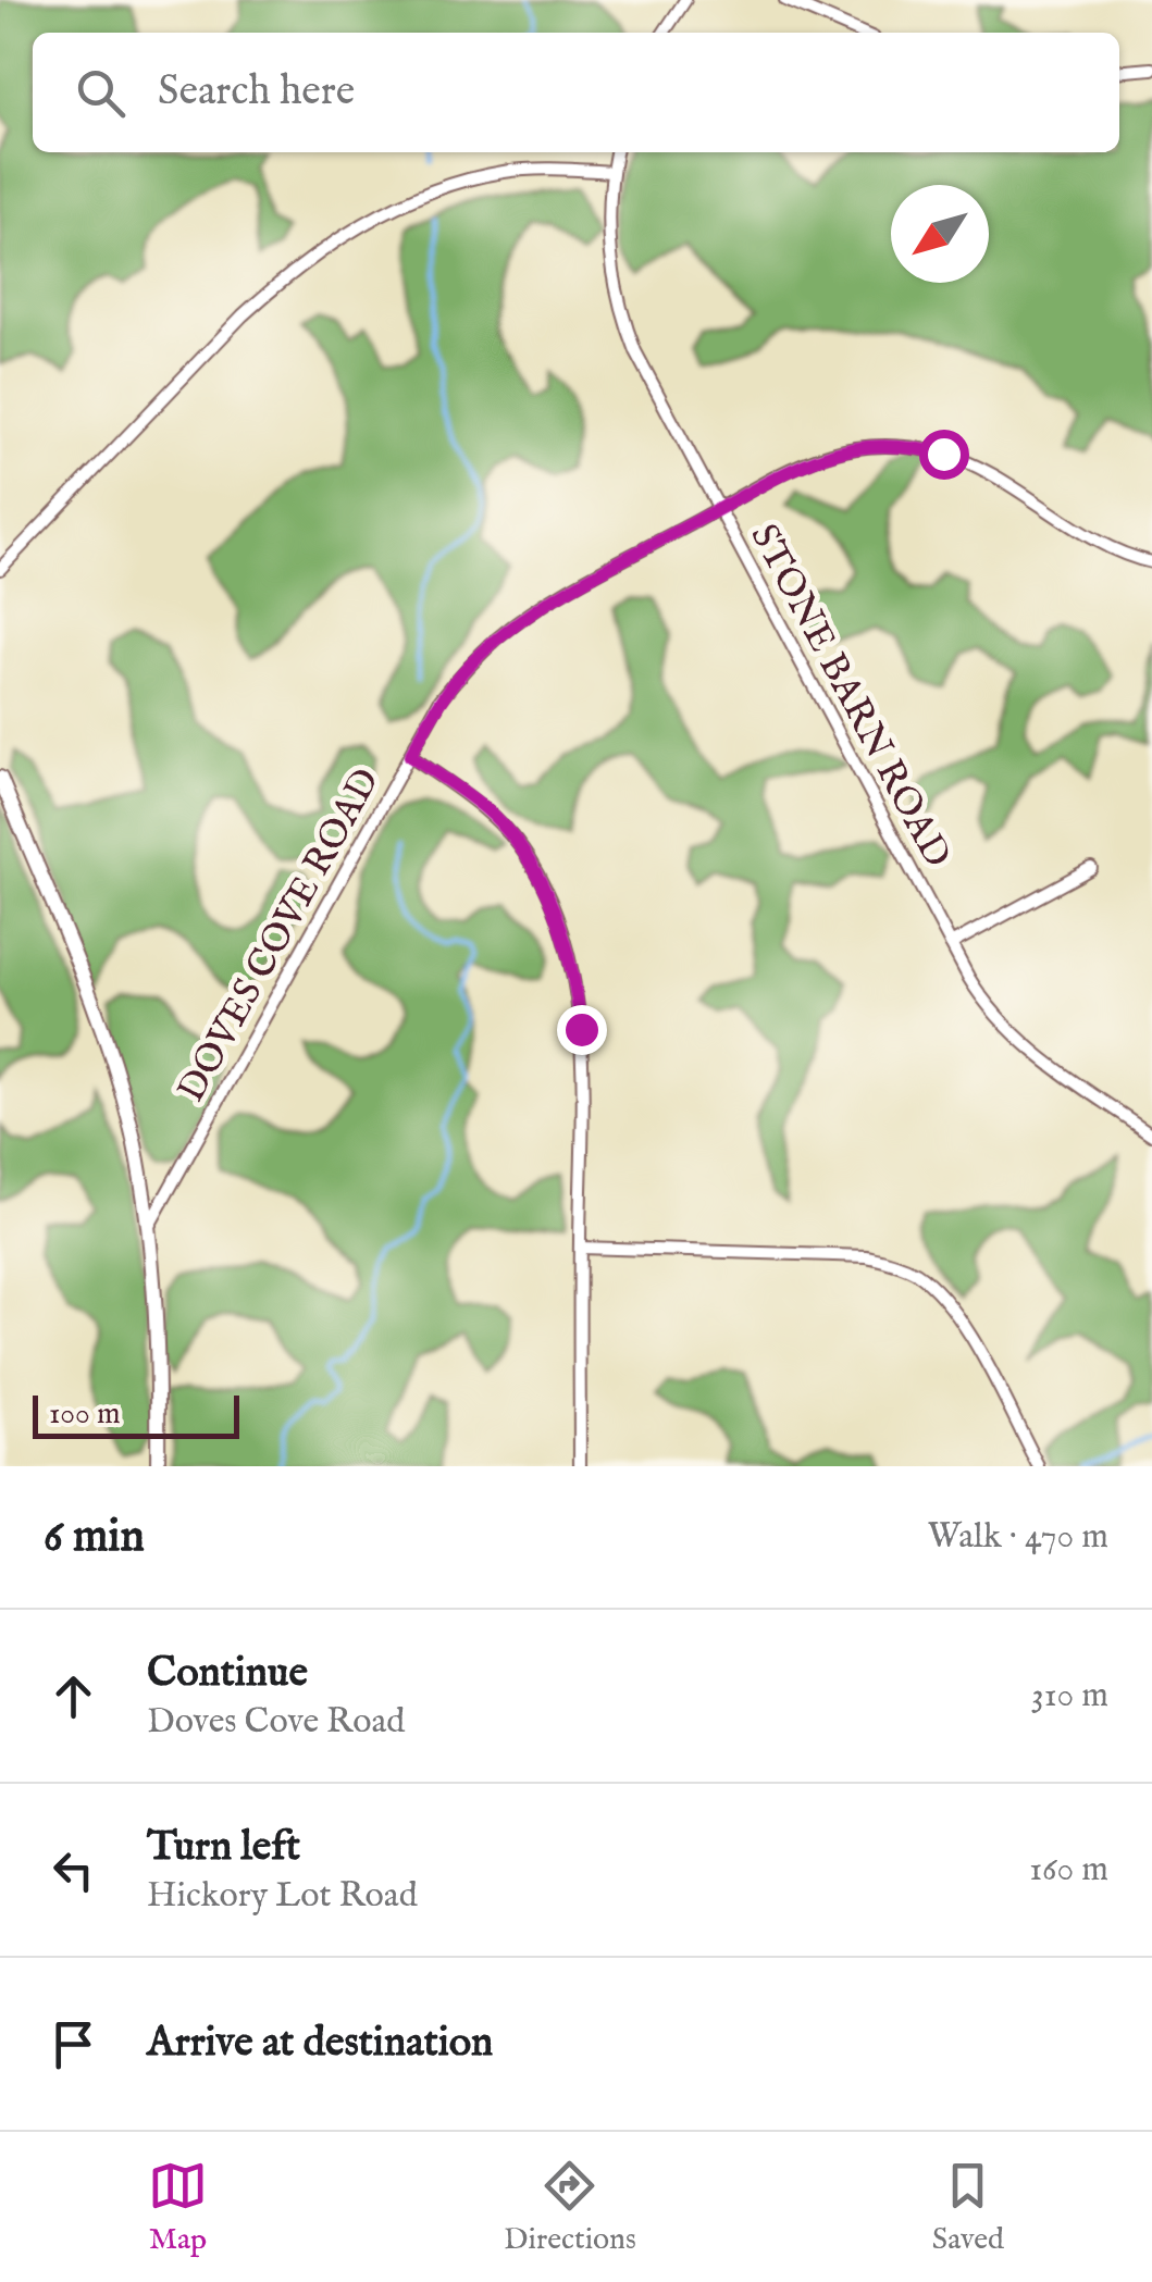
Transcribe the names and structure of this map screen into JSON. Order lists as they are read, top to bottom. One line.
{"streets":{"street":["STONE BARN ROAD","DOVES COVE ROAD"]},"crossings":[["STONE BARN ROAD","DOVES COVE ROAD"]],"scale_bar":"100 m","north":"bottom left","page":{"search":"Search here","scale":"100 m","heading":["6 min","Walk · 470 m"],"list":[["Continue","Doves Cove Road","310 m"],["Turn left","Hickory Lot Road","160 m"],"Arrive at destination"],"nav":["Map","Directions","Saved"]}}
